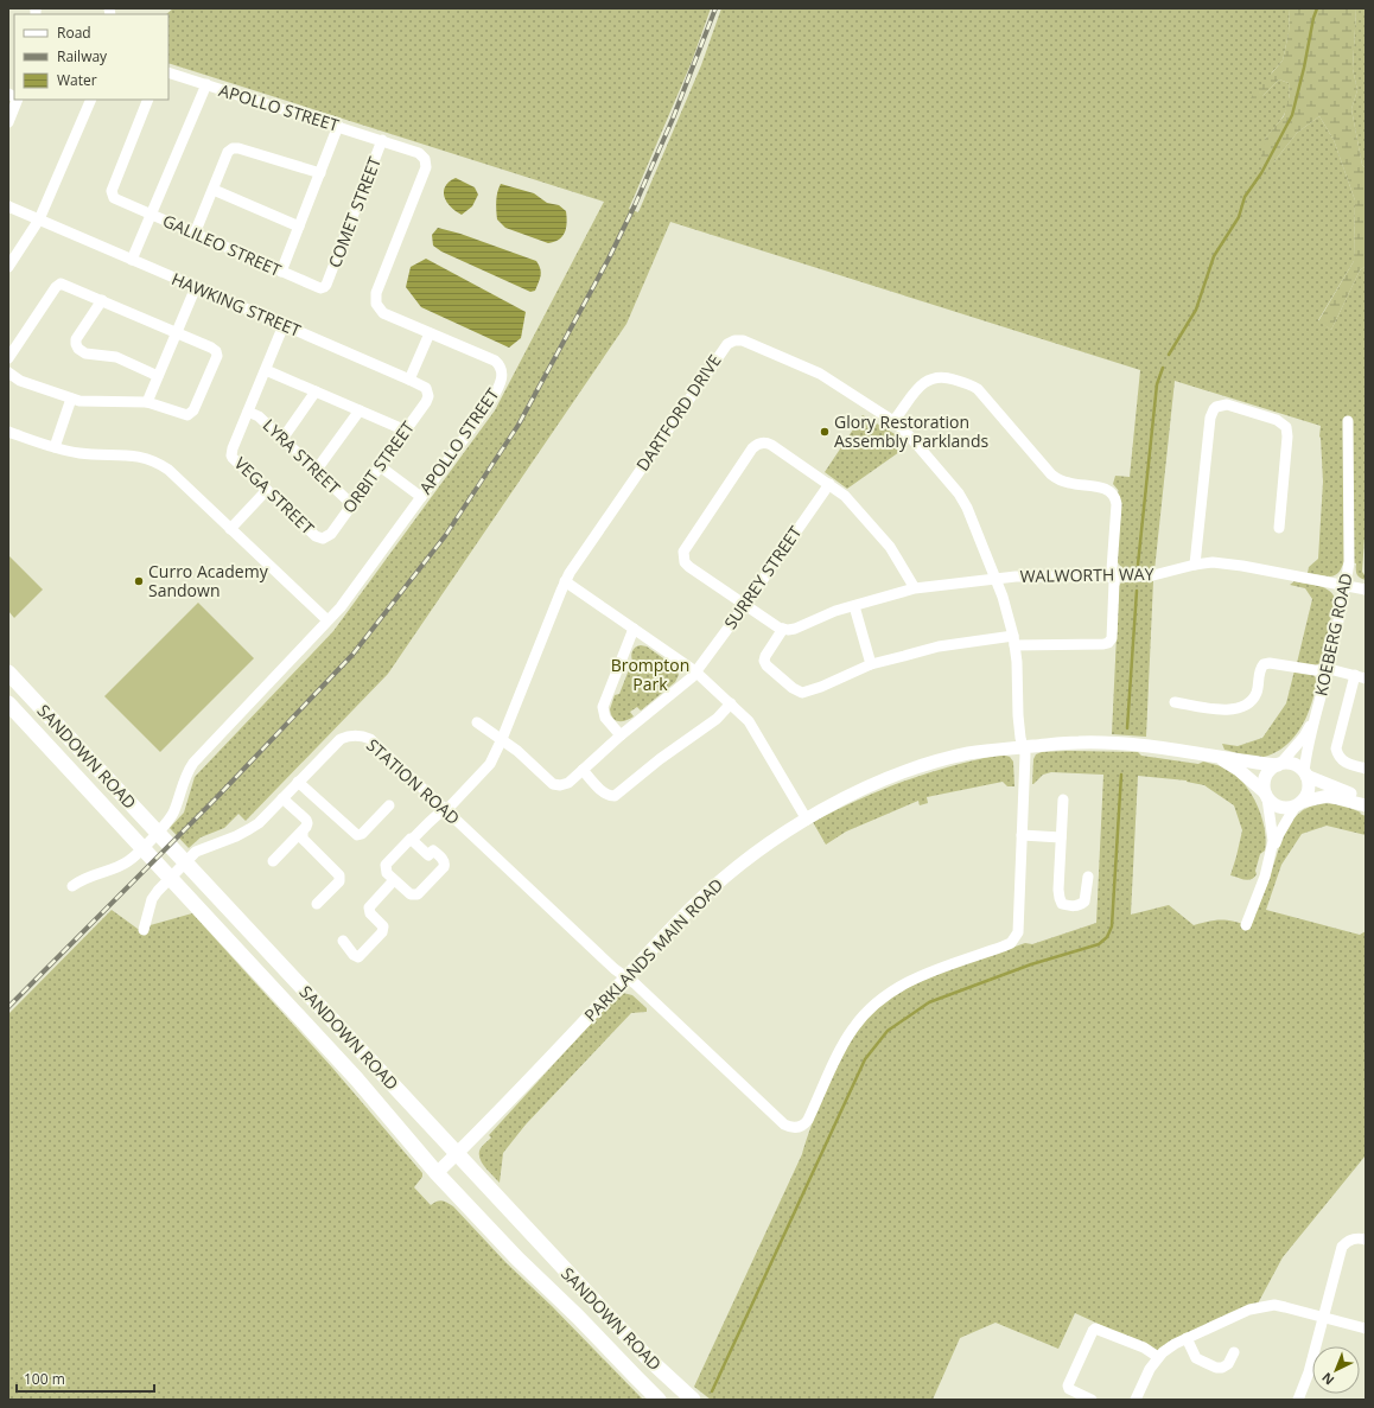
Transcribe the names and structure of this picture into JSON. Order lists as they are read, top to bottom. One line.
{"streets":{"main road":["SANDOWN ROAD"],"street":["APOLLO STREET","COMET STREET","GALILEO STREET","HAWKING STREET","DARTFORD DRIVE","LYRA STREET","ORBIT STREET","VEGA STREET","WALWORTH WAY","SURREY STREET","KOEBERG ROAD","STATION ROAD","PARKLANDS MAIN ROAD"]},"crossings":[["APOLLO STREET","COMET STREET"],["COMET STREET","GALILEO STREET"],["HAWKING STREET","ORBIT STREET"],["DARTFORD DRIVE","WALWORTH WAY"],["DARTFORD DRIVE","SURREY STREET"],["DARTFORD DRIVE","STATION ROAD"],["DARTFORD DRIVE","PARKLANDS MAIN ROAD"],["LYRA STREET","ORBIT STREET"],["LYRA STREET","VEGA STREET"],["ORBIT STREET","VEGA STREET"],["WALWORTH WAY","KOEBERG ROAD"],["KOEBERG ROAD","PARKLANDS MAIN ROAD"],["SANDOWN ROAD","PARKLANDS MAIN ROAD"],["STATION ROAD","PARKLANDS MAIN ROAD"]],"parks":["Brompton Park"],"places":["Glory Restoration Assembly Parklands","Curro Academy Sandown"],"legend":["Road","Railway","Water"],"scale_bar":"100 m","north":"bottom left"}
